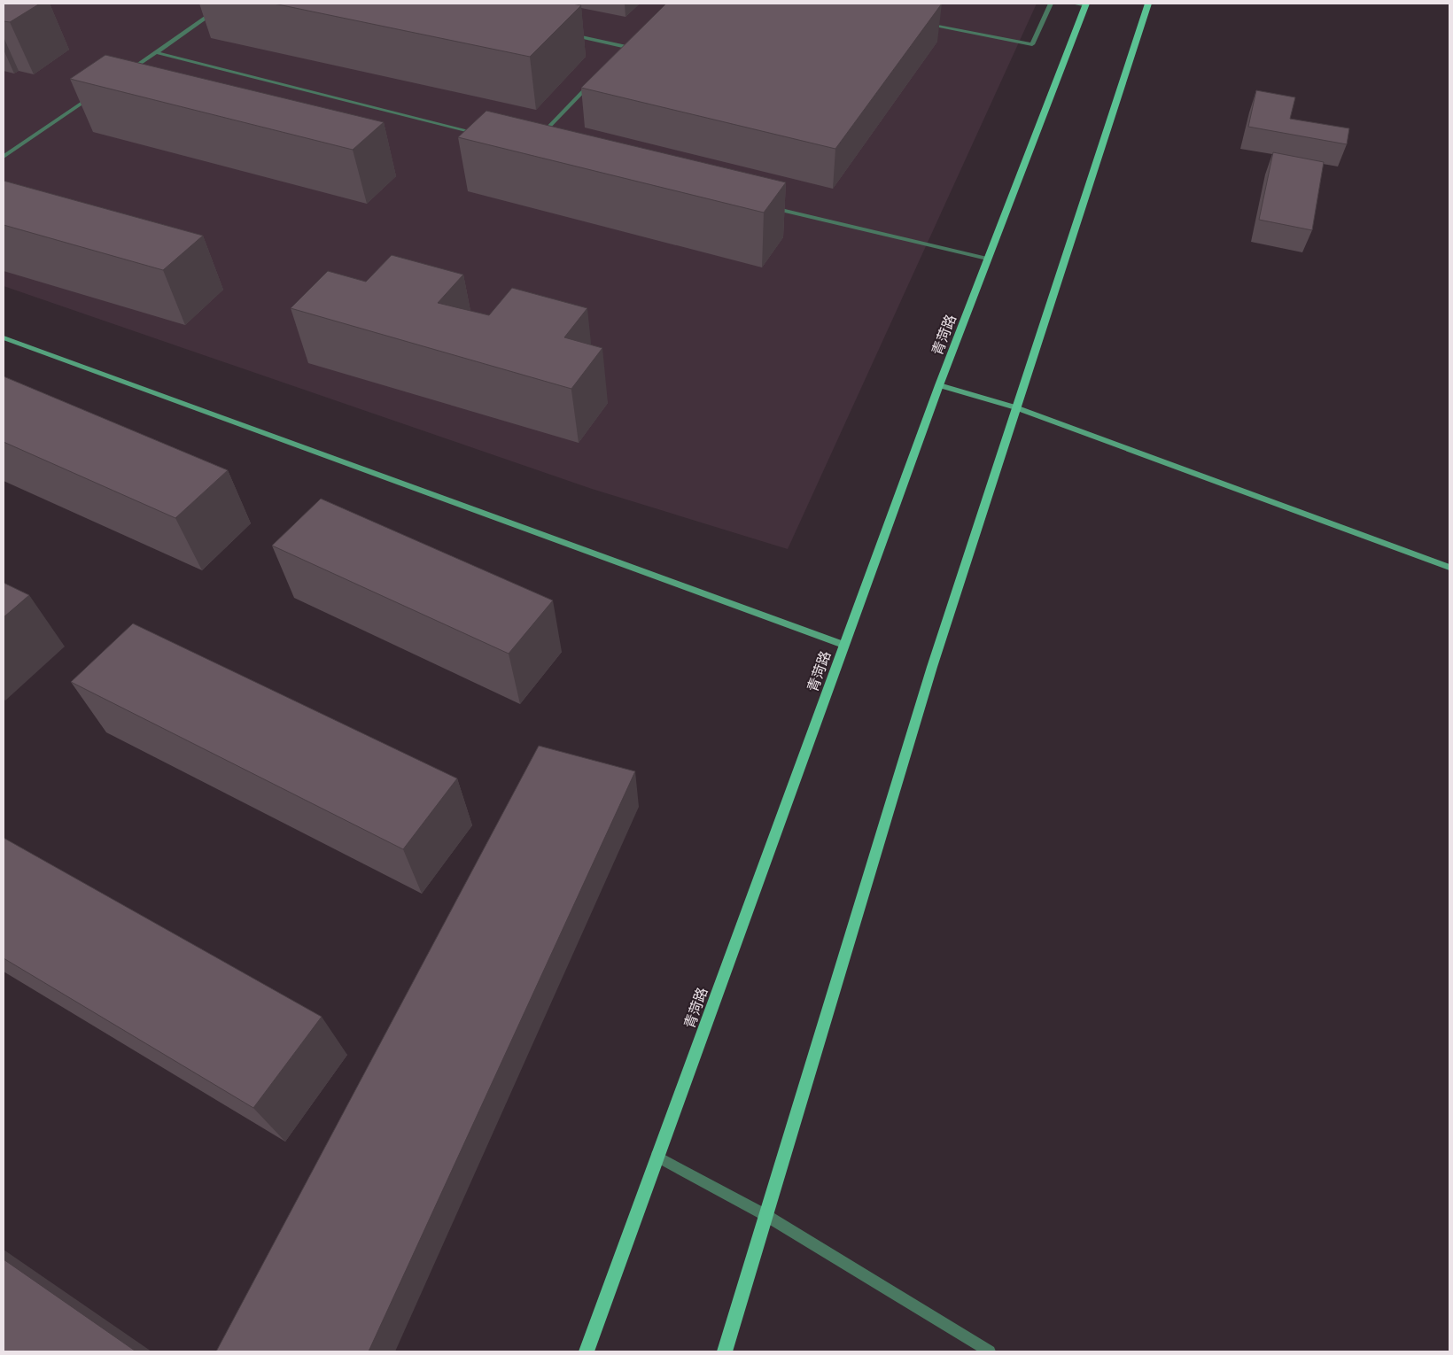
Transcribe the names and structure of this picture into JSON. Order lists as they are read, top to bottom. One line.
{"streets":{"main road":["青菏路"]}}
